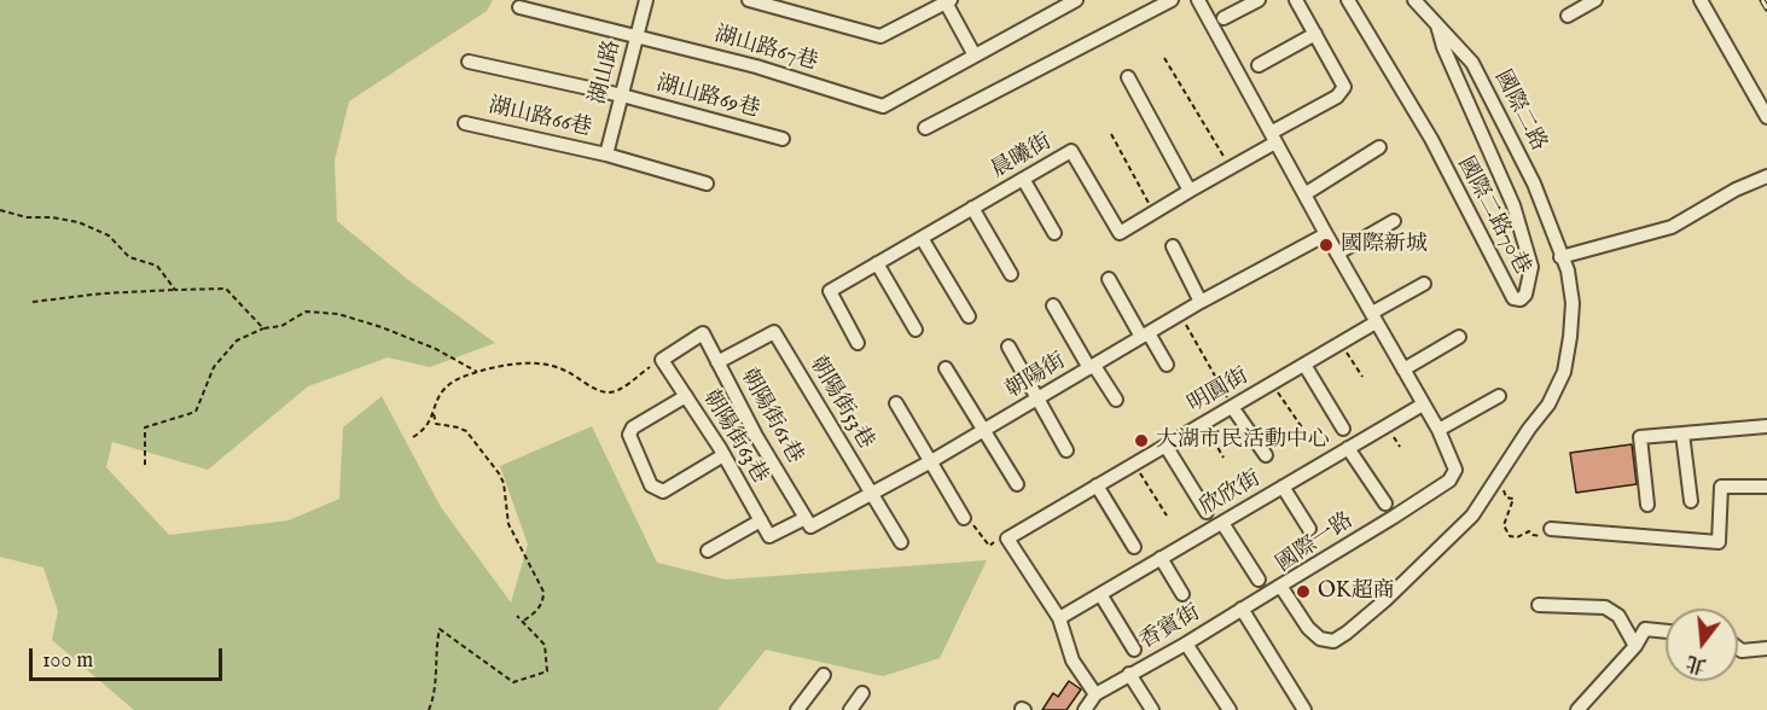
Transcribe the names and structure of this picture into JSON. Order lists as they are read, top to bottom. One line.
{"streets":{"street":["湖山路67巷","湖山路","湖山路69巷","國際二路","湖山路66巷","晨曦街","國際二路70巷","朝陽街","明圓街","朝陽街53巷","朝陽街61巷","朝陽街63巷","欣欣街","國際一路","香賓街"]},"crossings":[["湖山路67巷","湖山路"],["湖山路","湖山路69巷"],["湖山路","湖山路66巷"],["國際二路","國際二路70巷"],["國際二路","國際一路"],["晨曦街","國際一路"],["朝陽街","朝陽街53巷"],["朝陽街","朝陽街61巷"],["朝陽街","朝陽街63巷"],["朝陽街","國際一路"],["明圓街","國際一路"],["朝陽街53巷","朝陽街61巷"],["朝陽街61巷","朝陽街63巷"],["欣欣街","國際一路"],["國際一路","香賓街"]],"places":["國際新城","大湖市民活動中心","OK超商"],"scale_bar":"100 m","north":"bottom"}
